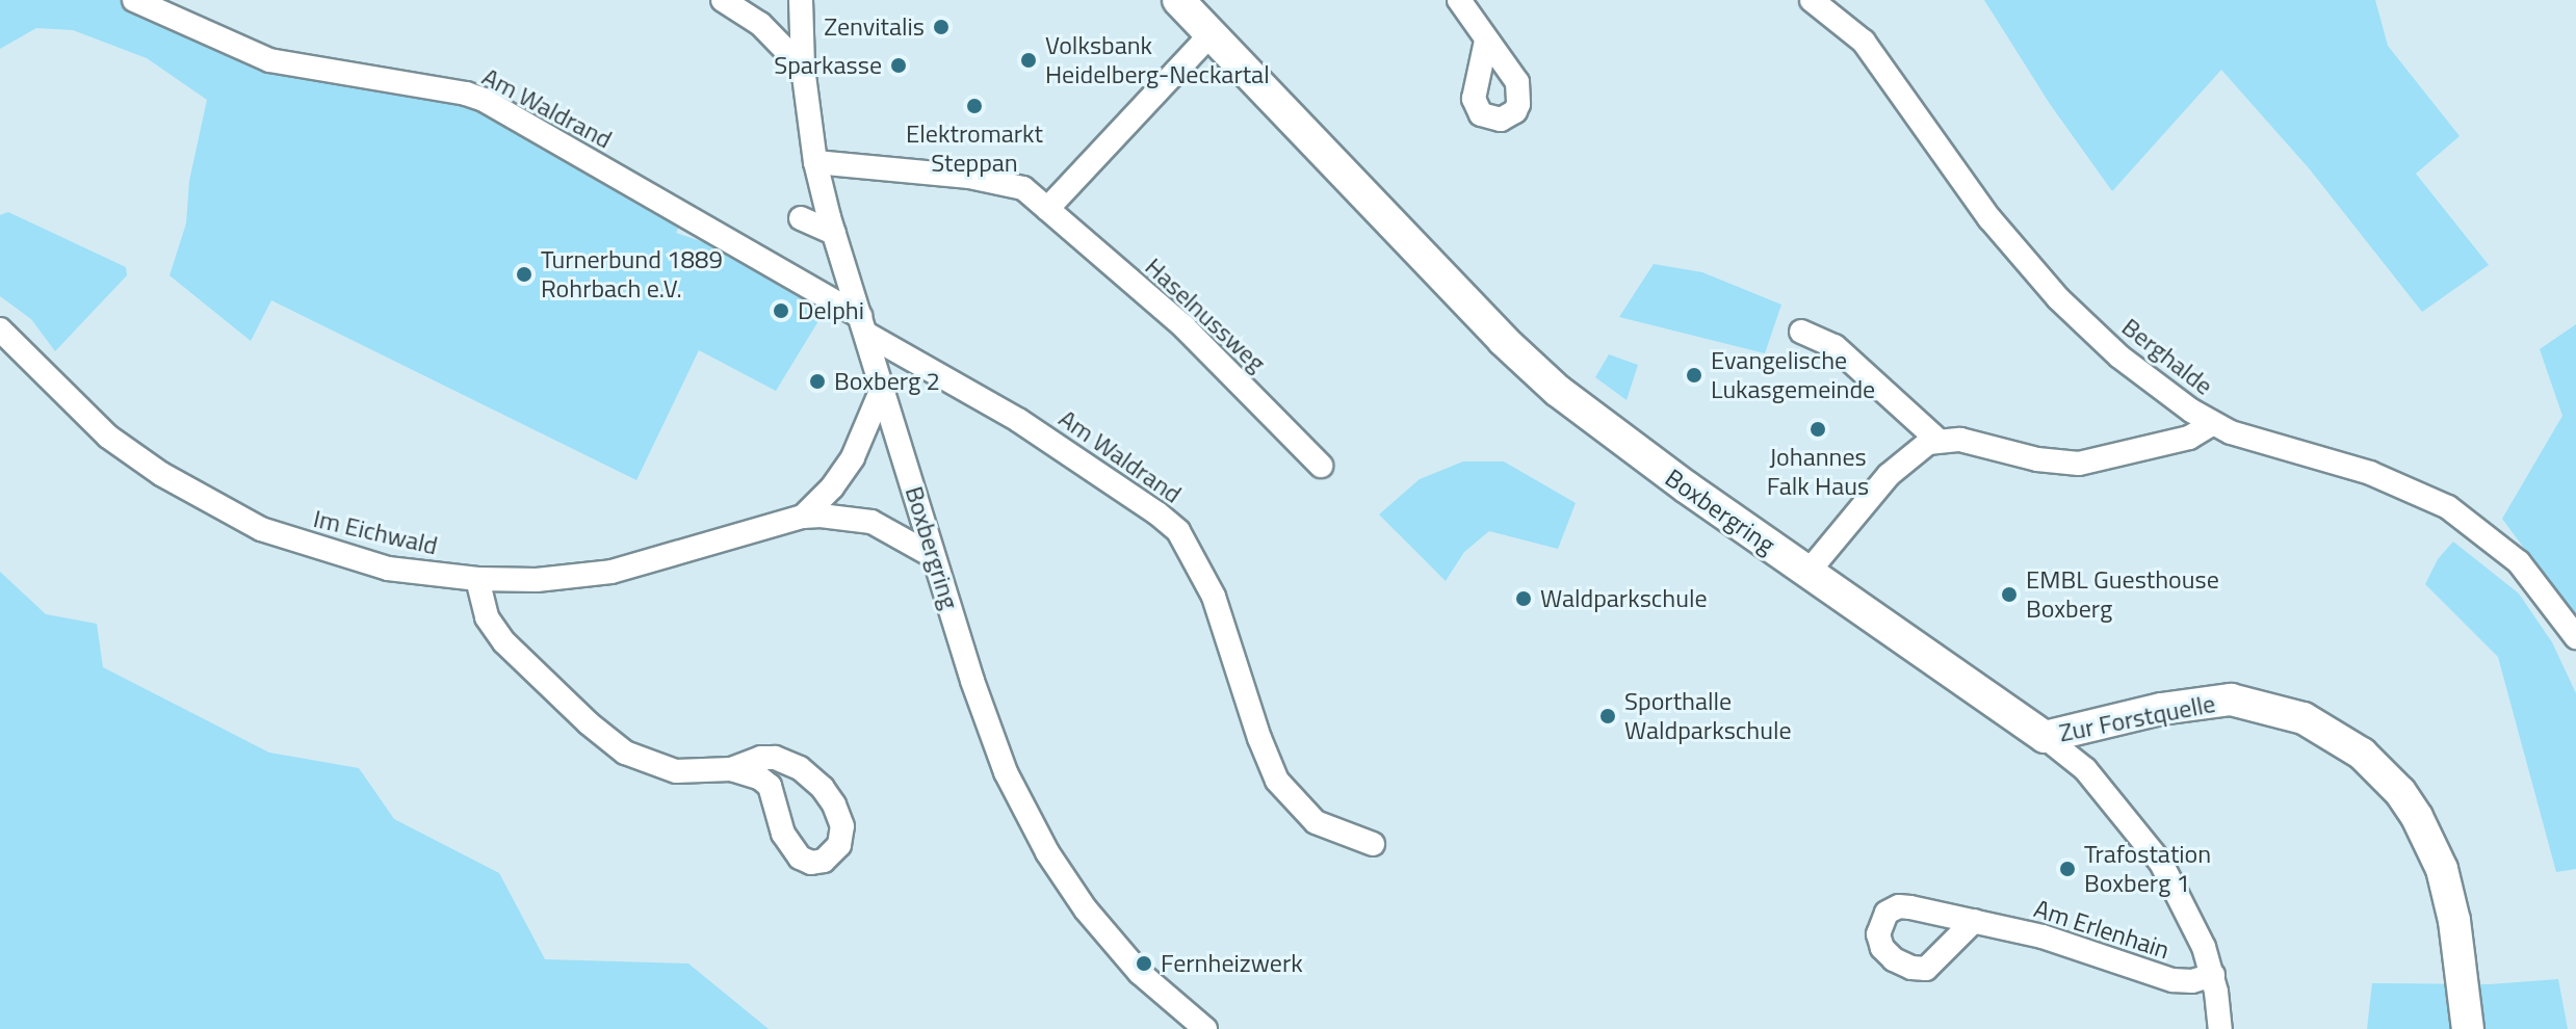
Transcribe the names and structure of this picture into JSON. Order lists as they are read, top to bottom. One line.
{"streets":{"street":["Am Waldrand","Haselnussweg","Berghalde","Boxbergring","Im Eichwald","Zur Forstquelle","Am Erlenhain"]},"crossings":[["Am Waldrand","Boxbergring"],["Haselnussweg","Boxbergring"],["Boxbergring","Im Eichwald"],["Boxbergring","Zur Forstquelle"],["Boxbergring","Am Erlenhain"]],"places":["Zenvitalis","Volksbank Heidelberg-Neckartal","Sparkasse","Elektromarkt Steppan","Turnerbund 1889 Rohrbach e.V.","Delphi","Evangelische Lukasgemeinde","Boxberg 2","Johannes Falk Haus","EMBL Guesthouse Boxberg","Waldparkschule","Sporthalle Waldparkschule","Trafostation Boxberg 1","Fernheizwerk"]}
